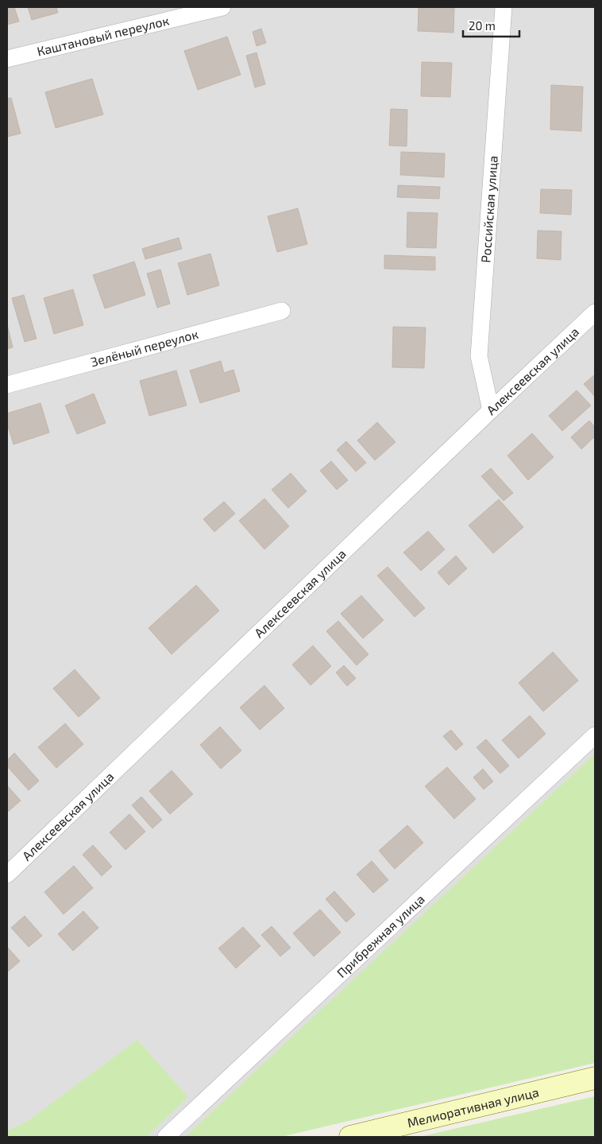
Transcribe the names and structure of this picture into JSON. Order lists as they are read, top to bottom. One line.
{"streets":{"street":["Каштановый переулок","Российская улица","Зелёный переулок","Алексеевская улица","Прибрежная улица","Мелиоративная улица"]},"crossings":[["Российская улица","Алексеевская улица"]],"scale_bar":"20 m"}
